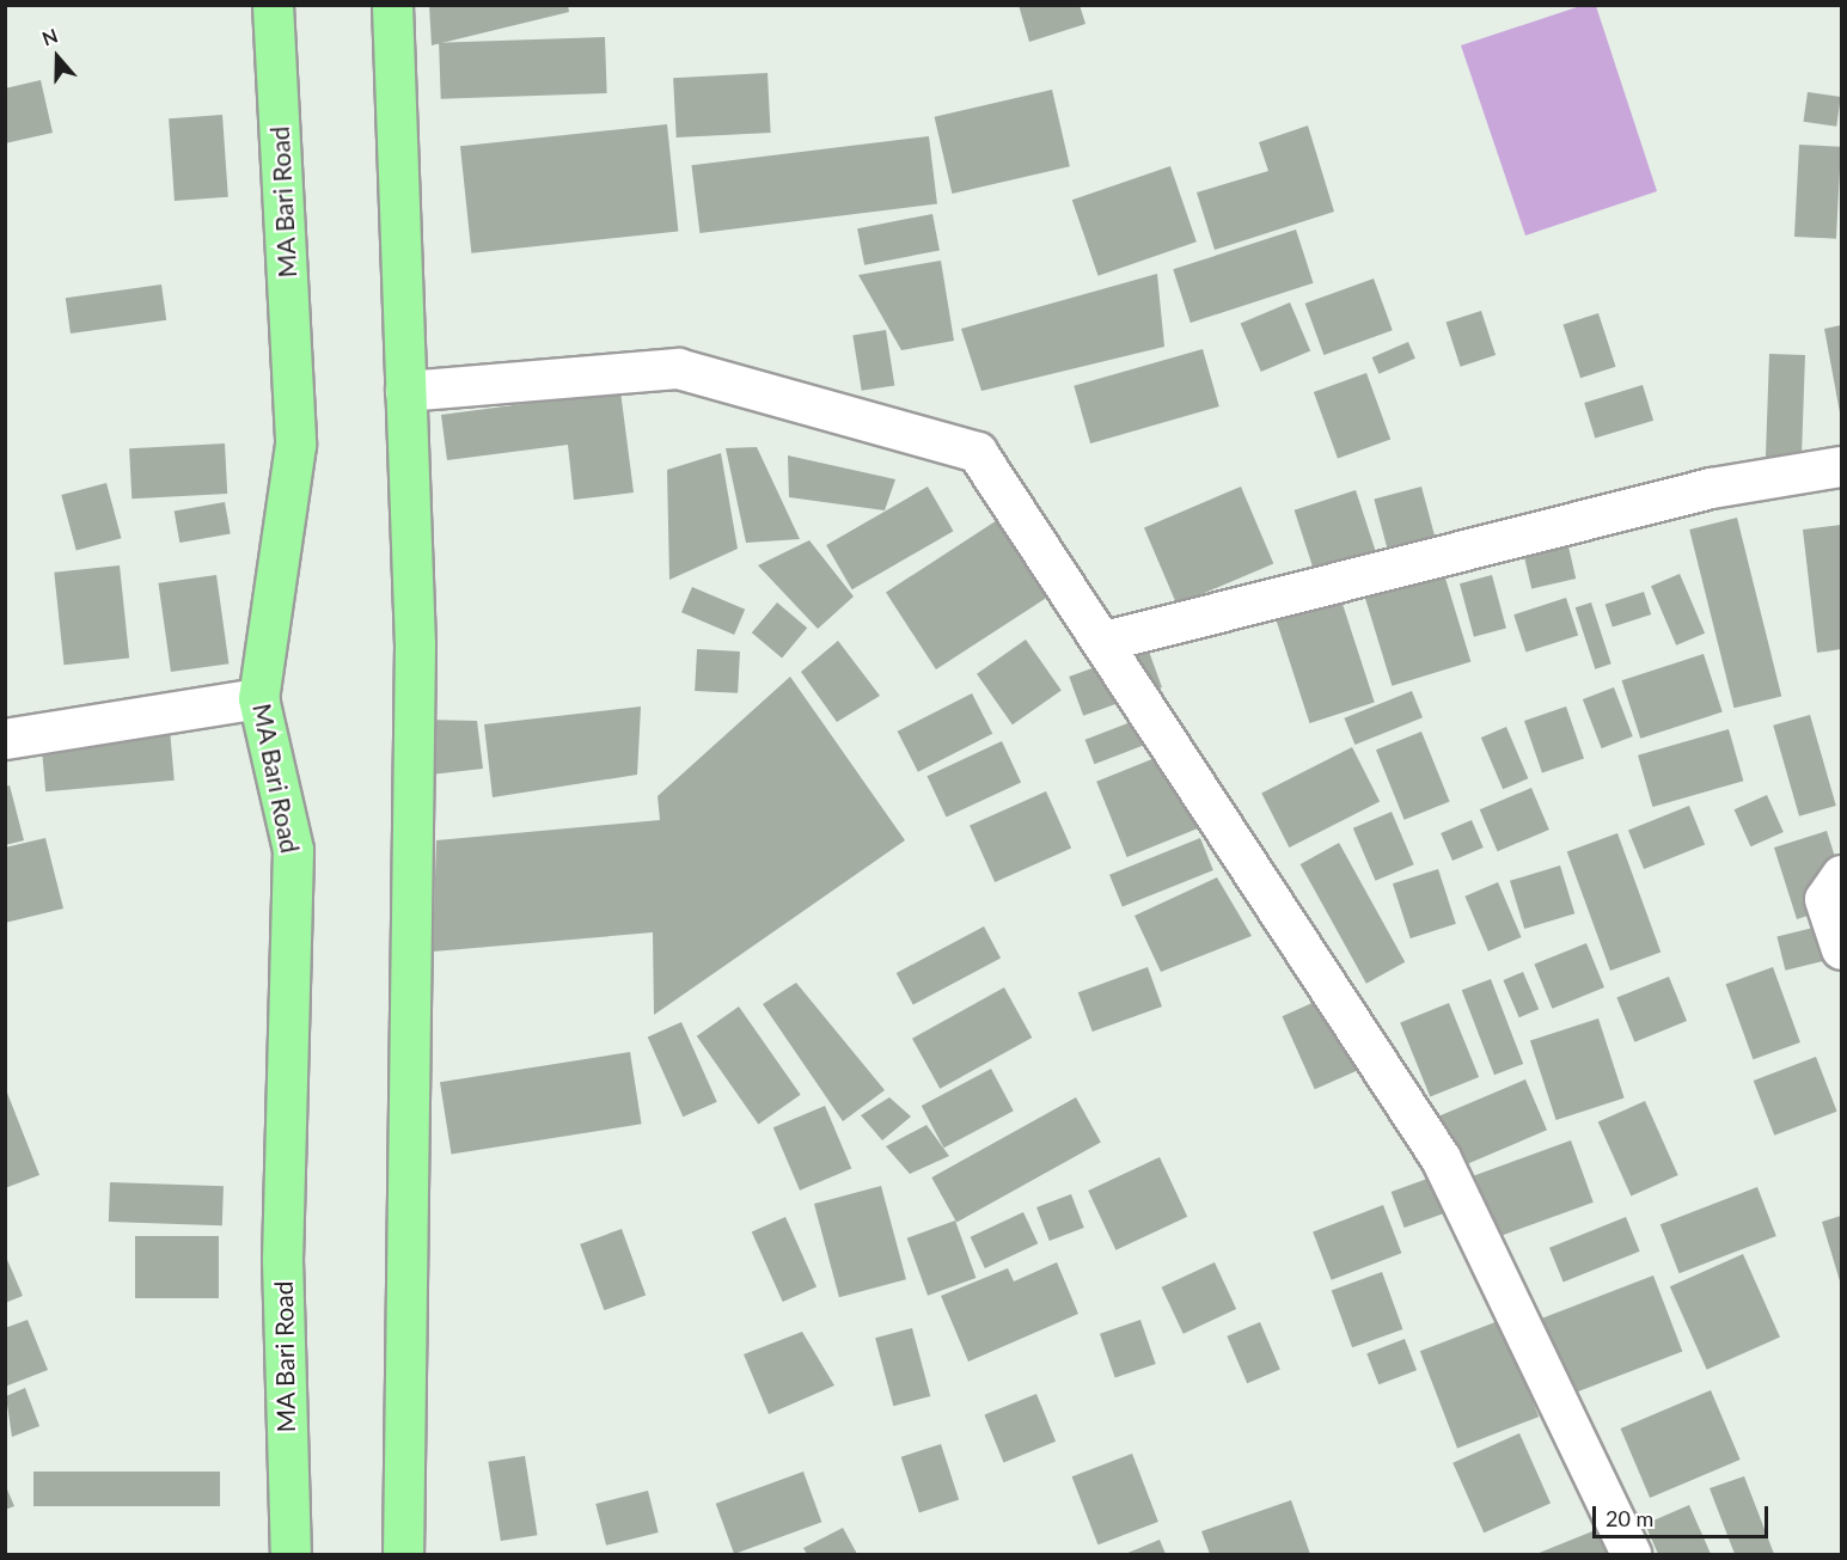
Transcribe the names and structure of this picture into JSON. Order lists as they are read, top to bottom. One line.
{"streets":{"main road":["MA Bari Road"]},"scale_bar":"20 m","north":"top"}
